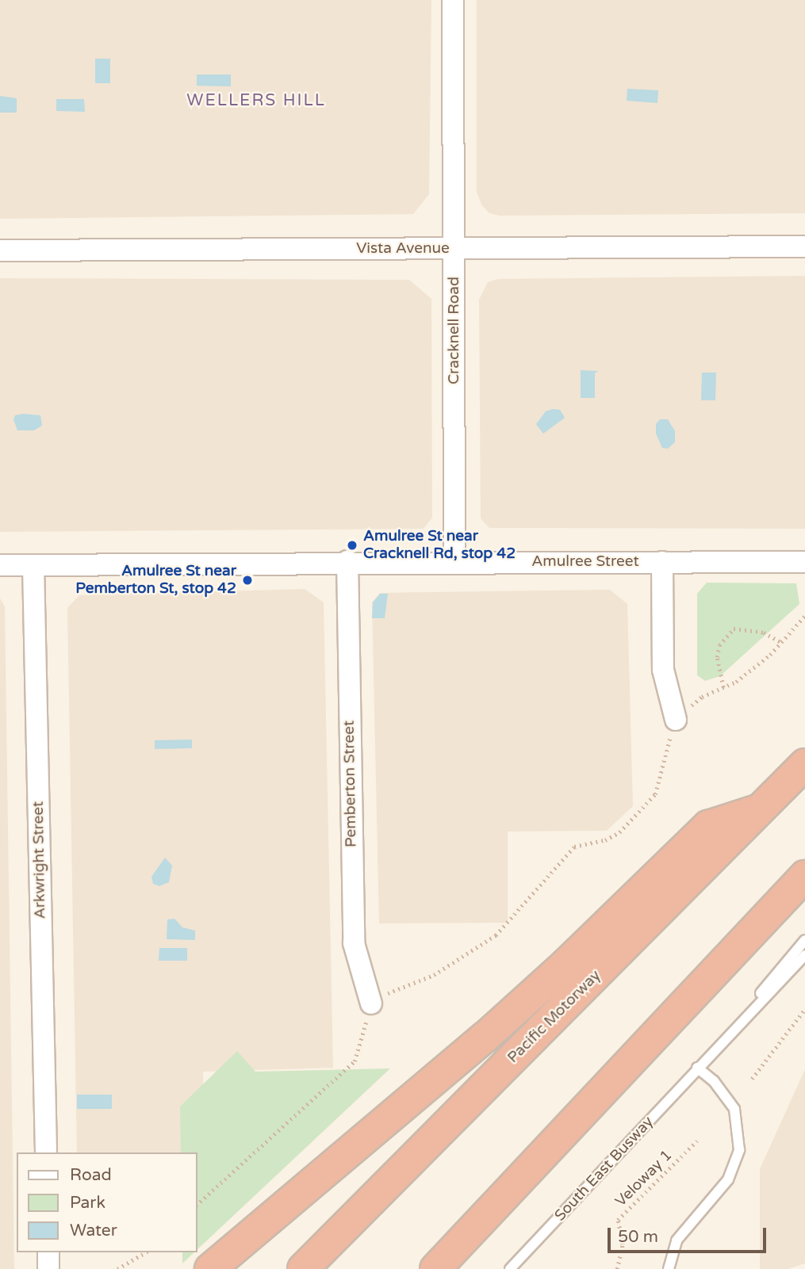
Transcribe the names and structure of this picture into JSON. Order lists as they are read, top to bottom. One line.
{"streets":{"highway":["Pacific Motorway"],"street":["Vista Avenue","Cracknell Road","Amulree Street","Pemberton Street","Arkwright Street"],"lane":["South East Busway"],"path":["Veloway 1"]},"crossings":[["Vista Avenue","Cracknell Road"],["Cracknell Road","Amulree Street"],["Amulree Street","Pemberton Street"],["Amulree Street","Arkwright Street"]],"districts":["WELLERS HILL"],"places":["Amulree St near Cracknell Rd, stop 42","Amulree St near Pemberton St, stop 42"],"legend":["Road","Park","Water"],"scale_bar":"50 m"}
